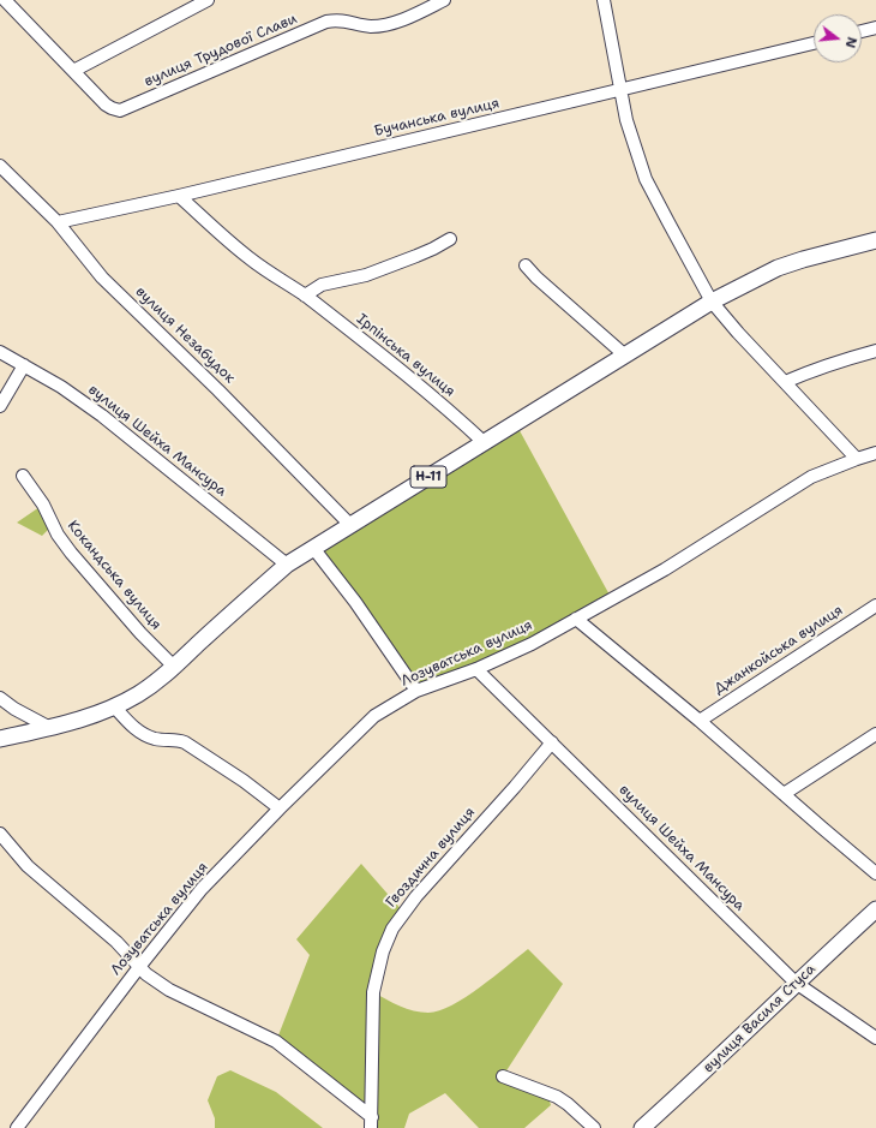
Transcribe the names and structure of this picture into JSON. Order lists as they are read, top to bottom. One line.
{"streets":{"main road":["Н-11","вулиця Василя Стуса"],"street":["вулиця Трудової Слави","Бучанська вулиця","вулиця Незабудок","Ірпінська вулиця","вулиця Шейха Мансура","Кокандська вулиця","Джанкойська вулиця","Лозуватська вулиця","Гвоздична вулиця"]},"crossings":[["Бучанська вулиця","вулиця Незабудок"],["Бучанська вулиця","Ірпінська вулиця"],["вулиця Незабудок","Н-11"],["Ірпінська вулиця","Н-11"],["вулиця Шейха Мансура","Н-11"],["вулиця Шейха Мансура","Лозуватська вулиця"],["вулиця Шейха Мансура","Гвоздична вулиця"],["вулиця Шейха Мансура","вулиця Василя Стуса"],["Н-11","Кокандська вулиця"]],"north":"right"}
